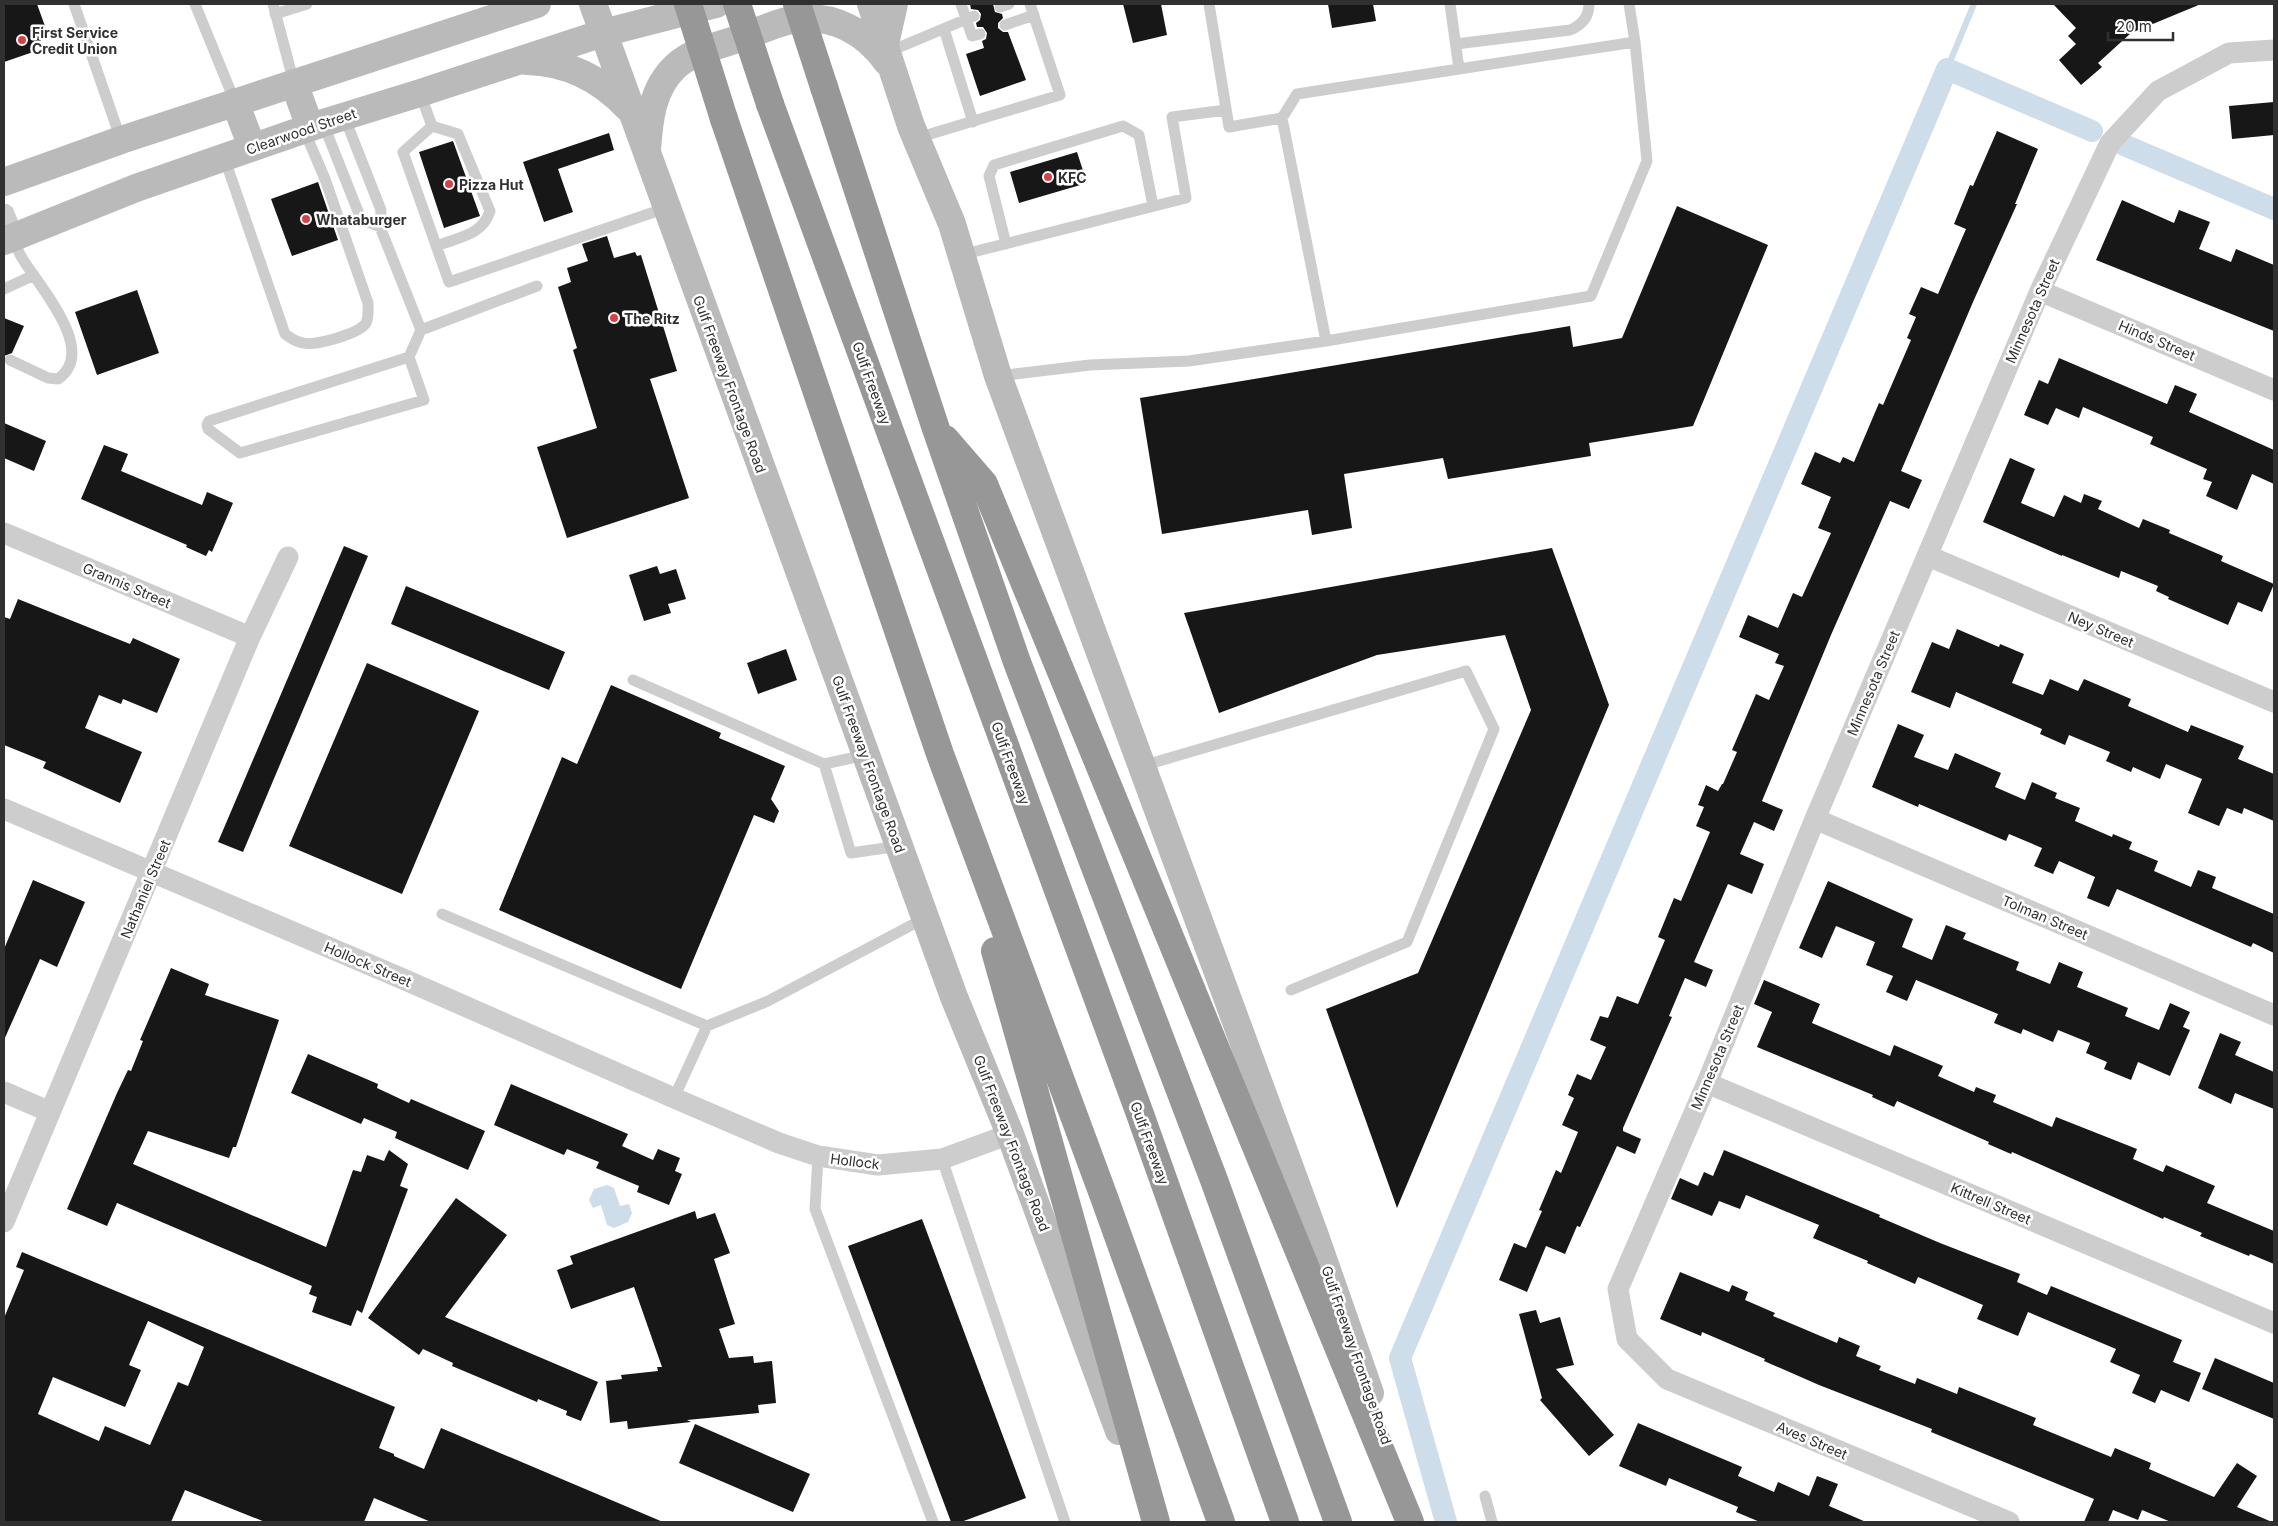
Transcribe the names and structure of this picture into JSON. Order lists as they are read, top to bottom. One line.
{"streets":{"highway":["Gulf Freeway"],"main road":["Clearwood Street","Gulf Freeway Frontage Road"],"street":["Minnesota Street","Hinds Street","Grannis Street","Ney Street","Nathaniel Street","Tolman Street","Hollock Street","Hollock","Kittrell Street","Aves Street"]},"crossings":[["Clearwood Street","Gulf Freeway Frontage Road"],["Minnesota Street","Hinds Street"],["Minnesota Street","Ney Street"],["Minnesota Street","Tolman Street"],["Minnesota Street","Kittrell Street"],["Minnesota Street","Aves Street"],["Gulf Freeway Frontage Road","Hollock"],["Grannis Street","Nathaniel Street"],["Nathaniel Street","Hollock Street"],["Hollock Street","Hollock"]],"places":["First Service Credit Union","KFC","Pizza Hut","Whataburger","The Ritz"],"scale_bar":"20 m"}
